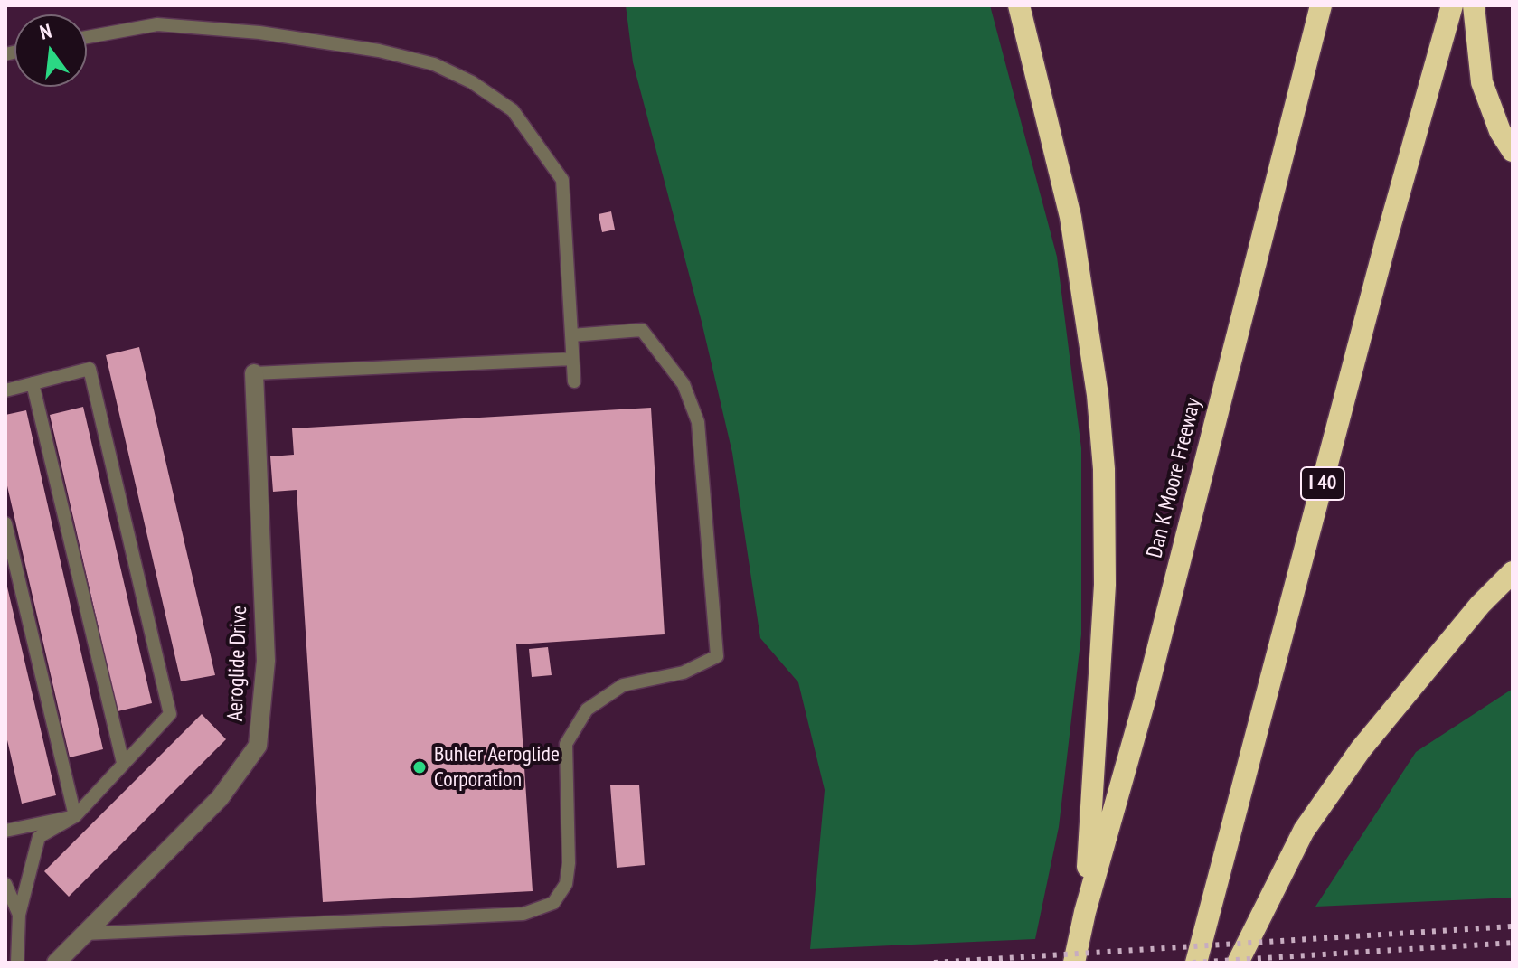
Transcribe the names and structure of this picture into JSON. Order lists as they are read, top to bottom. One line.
{"streets":{"highway":["Dan K Moore Freeway","I 40"],"street":["Aeroglide Drive"]},"places":["Buhler Aeroglide Corporation"],"north":"top"}
